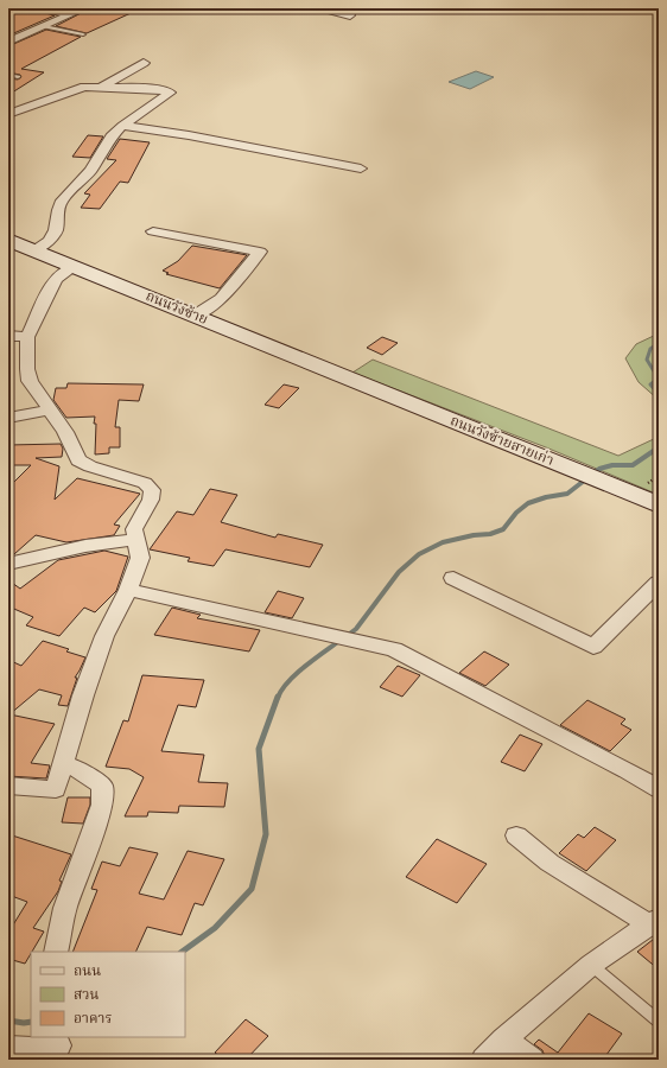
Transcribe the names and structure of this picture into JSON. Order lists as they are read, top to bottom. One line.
{"streets":{"main road":["ถนนวังซ้าย","ถนนวังซ้ายสายเก่า"]},"crossings":[["ถนนวังซ้าย","ถนนวังซ้ายสายเก่า"]],"legend":["ถนน","สวน","อาคาร"]}
